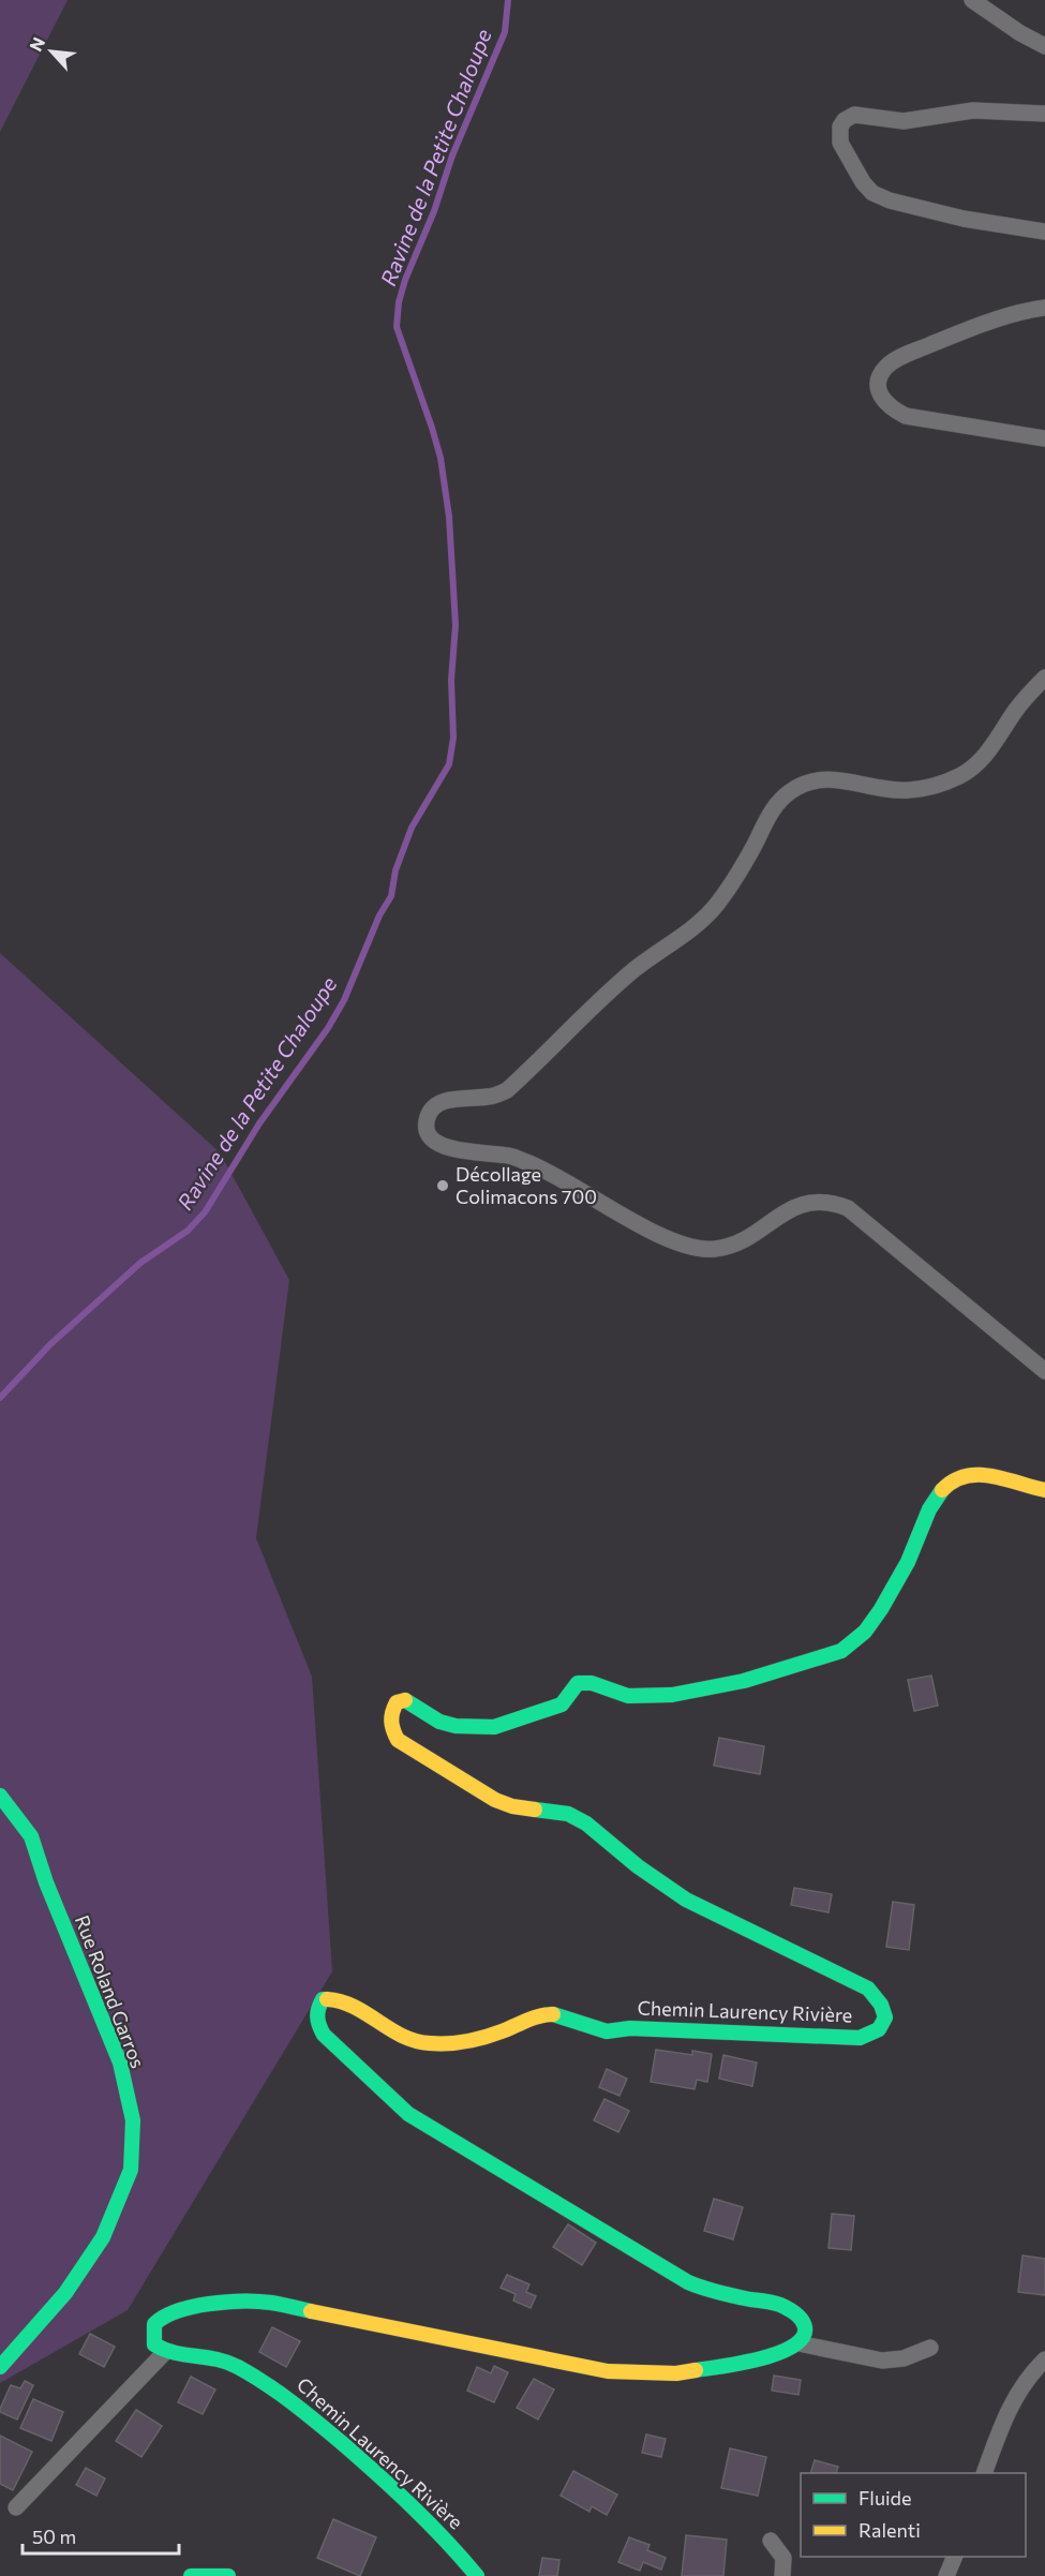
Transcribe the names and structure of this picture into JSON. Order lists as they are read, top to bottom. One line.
{"streets":{"street":["Rue Roland Garros","Chemin Laurency Rivière"]},"water":["Ravine de la Petite Chaloupe"],"places":["Décollage Colimacons 700"],"legend":["Fluide","Ralenti"],"scale_bar":"50 m","north":"top left"}
